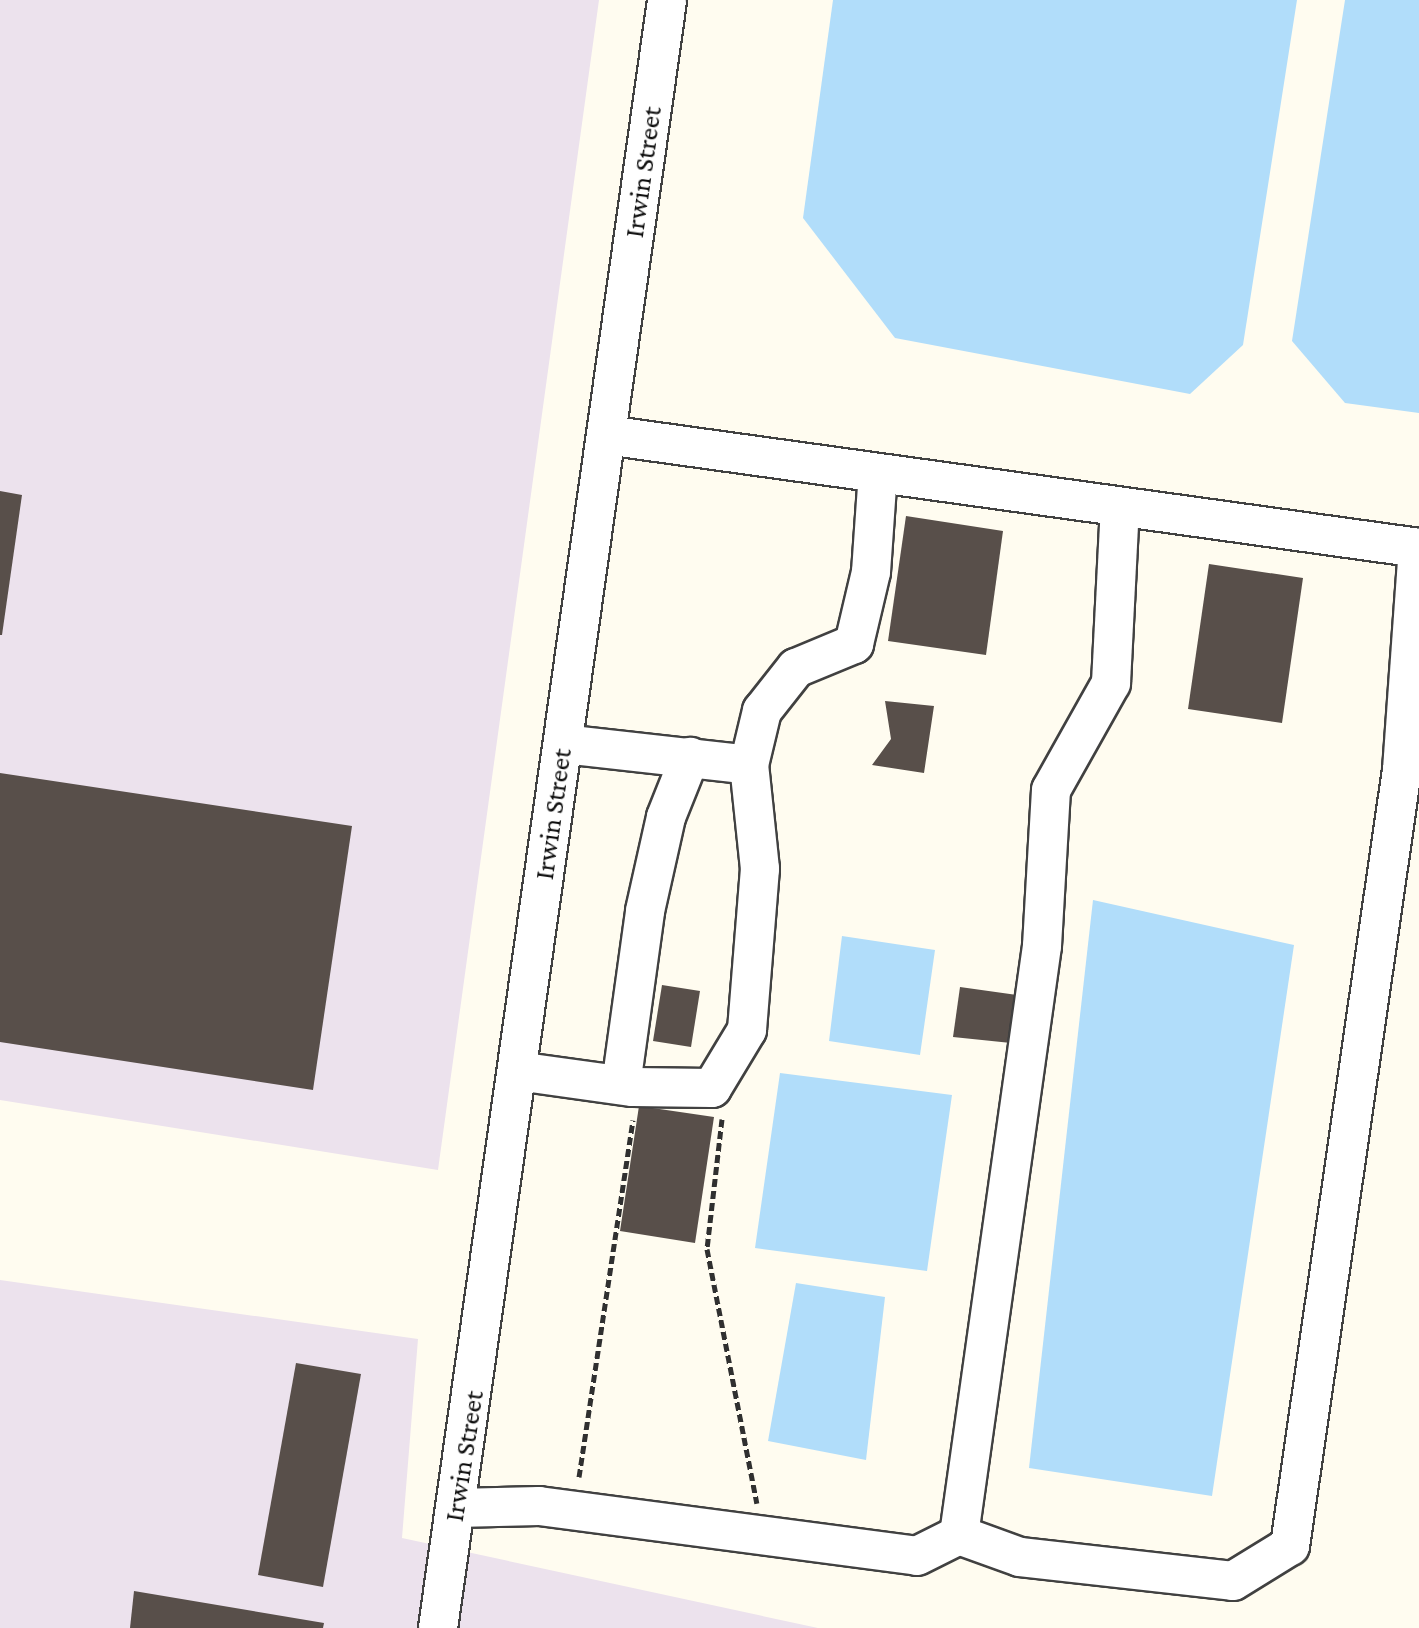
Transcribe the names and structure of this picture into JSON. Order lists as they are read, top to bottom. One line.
{"streets":{"street":["Irwin Street"]}}
